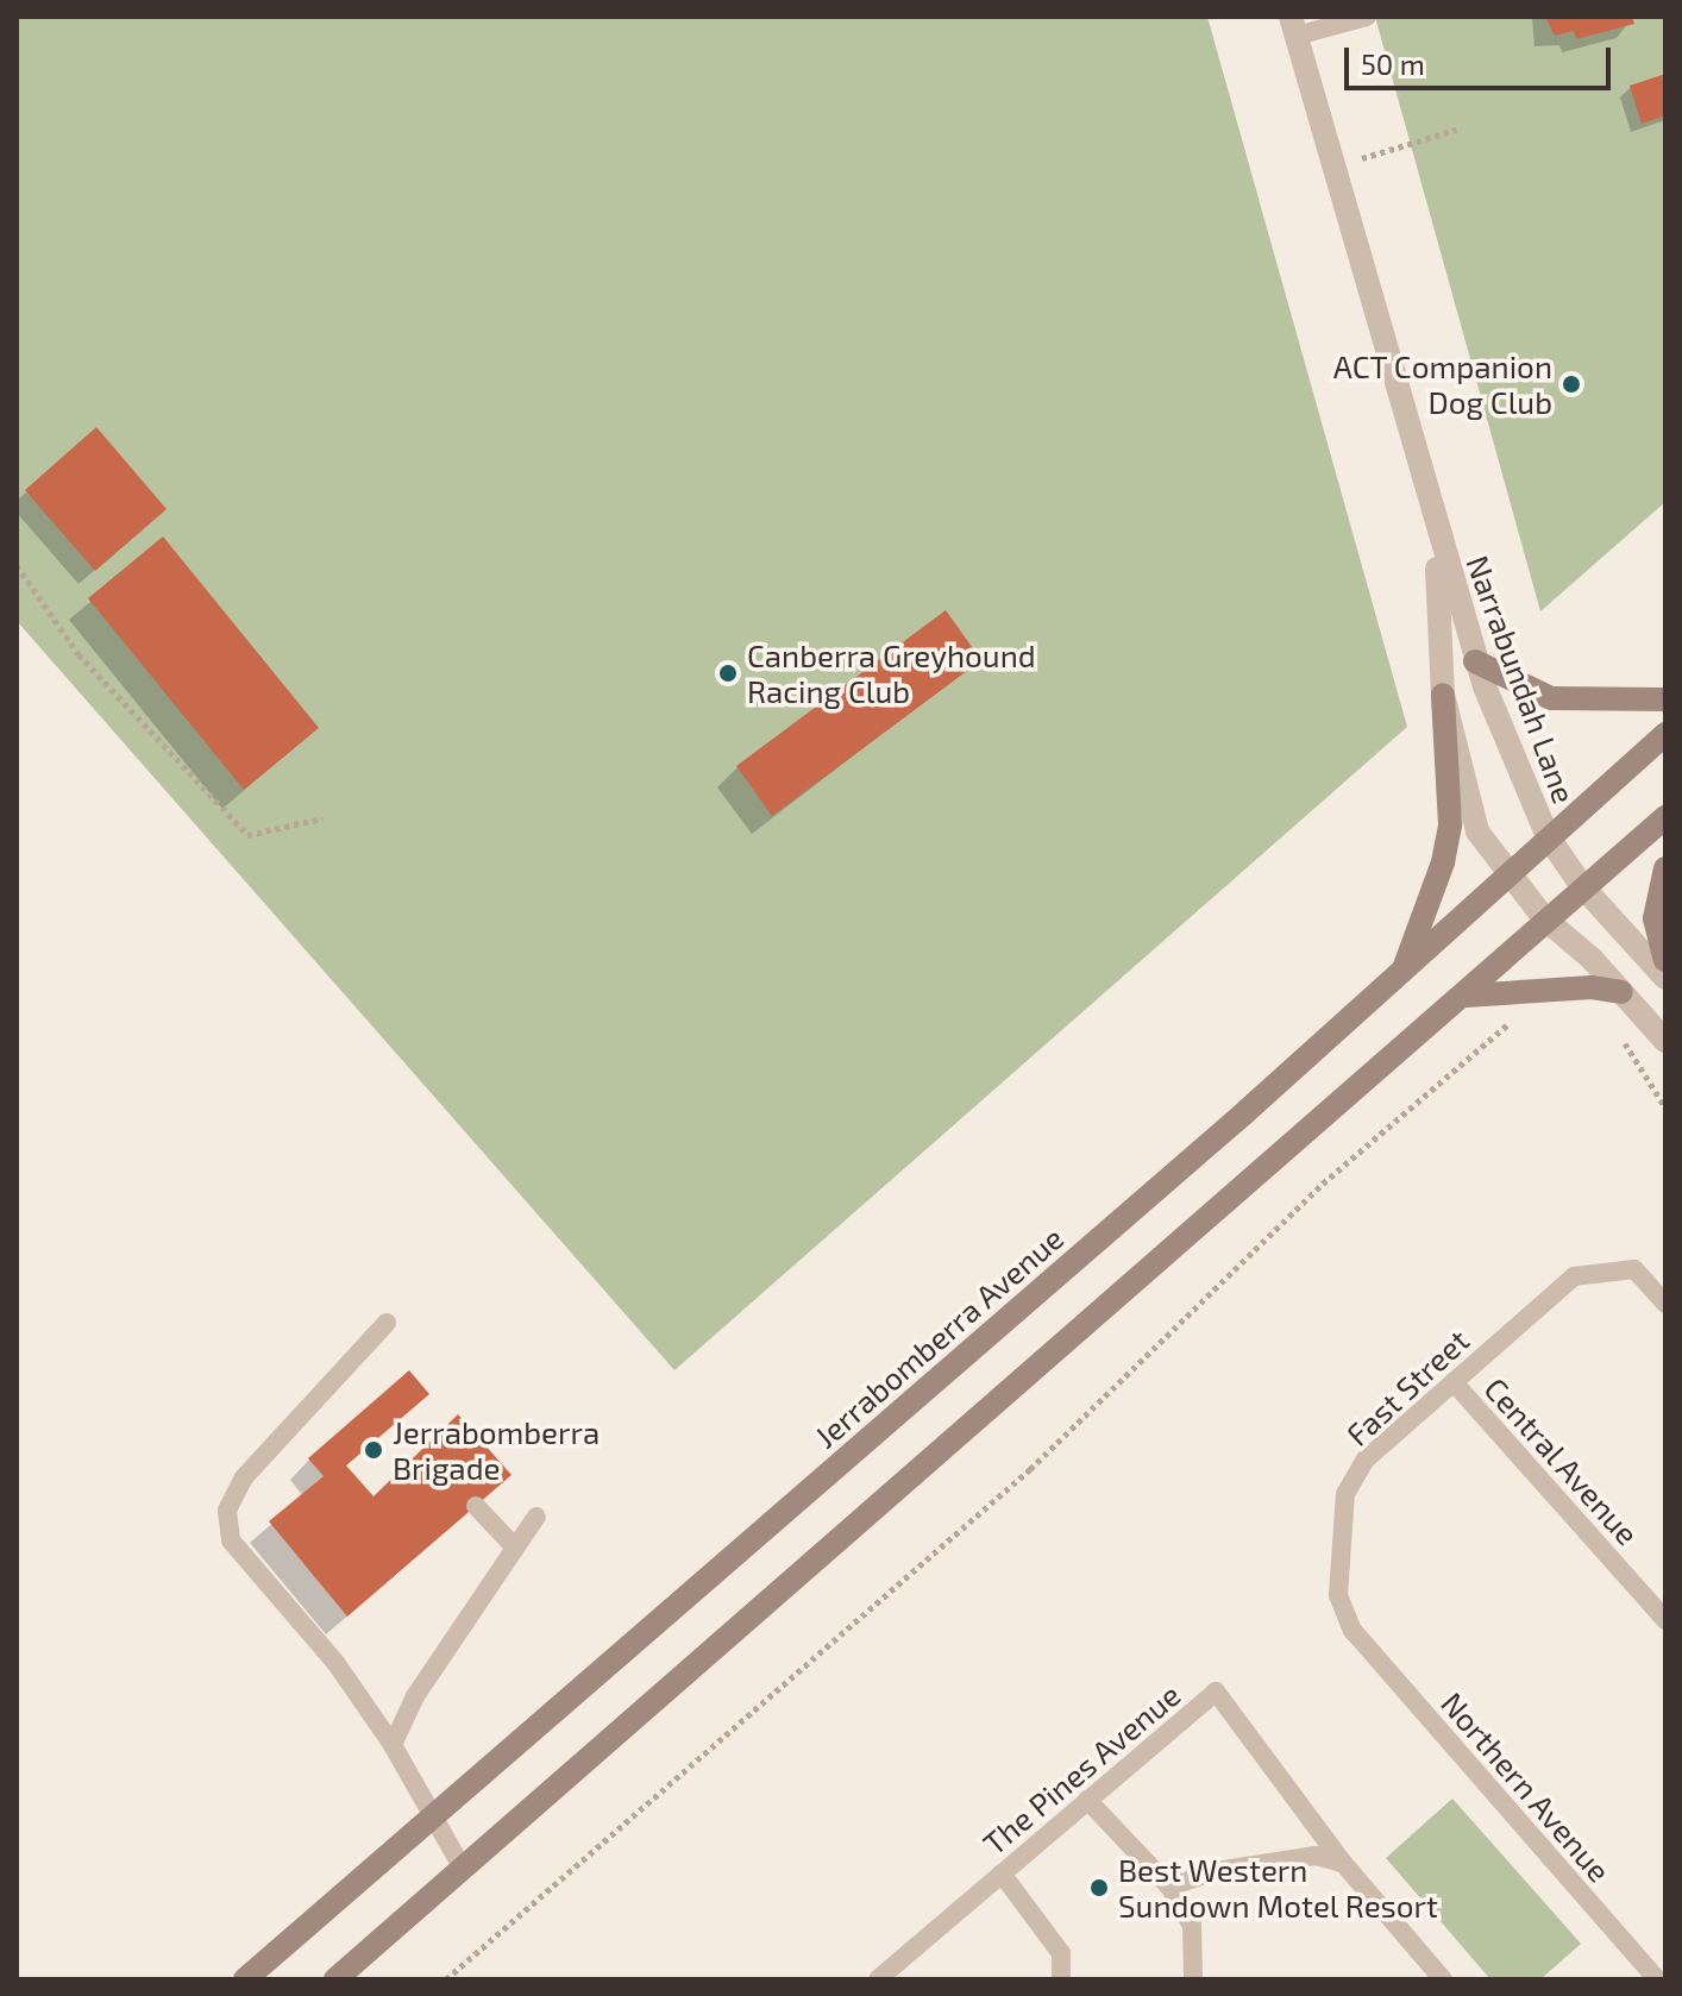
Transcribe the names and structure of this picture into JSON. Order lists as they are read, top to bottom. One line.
{"streets":{"street":["Narrabundah Lane","Jerrabomberra Avenue"],"lane":["Fast Street","Central Avenue","The Pines Avenue","Northern Avenue"]},"crossings":[["Narrabundah Lane","Jerrabomberra Avenue"],["Fast Street","Central Avenue"],["Fast Street","Northern Avenue"]],"places":["ACT Companion Dog Club","Canberra Greyhound Racing Club","Jerrabomberra Brigade","Best Western Sundown Motel Resort"],"scale_bar":"50 m"}
